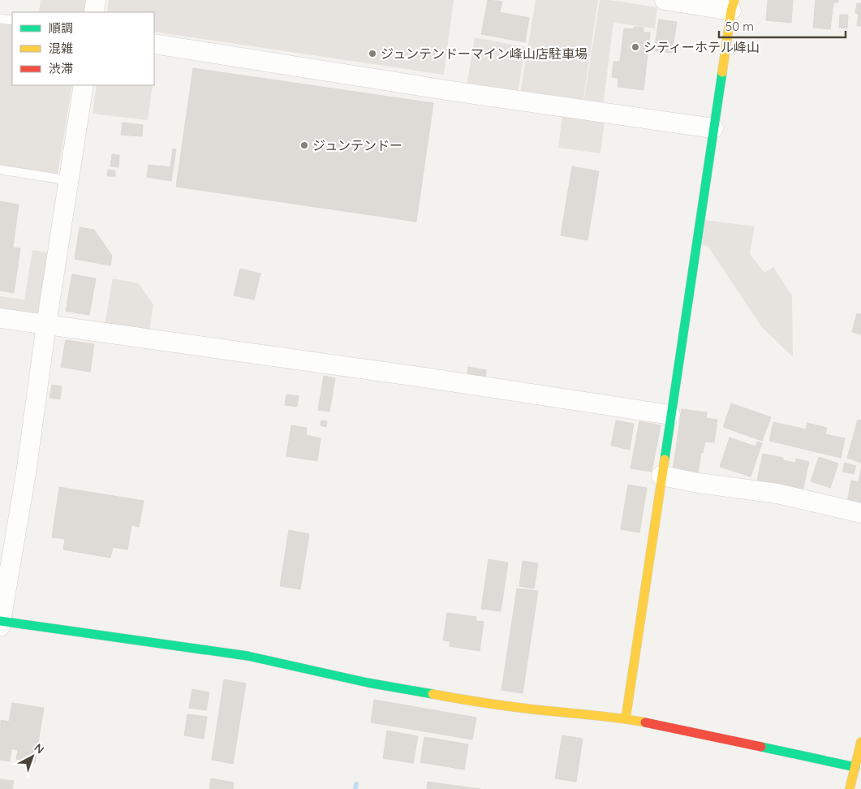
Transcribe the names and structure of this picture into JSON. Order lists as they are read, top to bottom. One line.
{"places":["シティーホテル峰山","ジュンテンドーマイン峰山店駐車場","ジュンテンドー"],"legend":["順調","混雑","渋滞"],"scale_bar":"50 m","north":"top right"}
